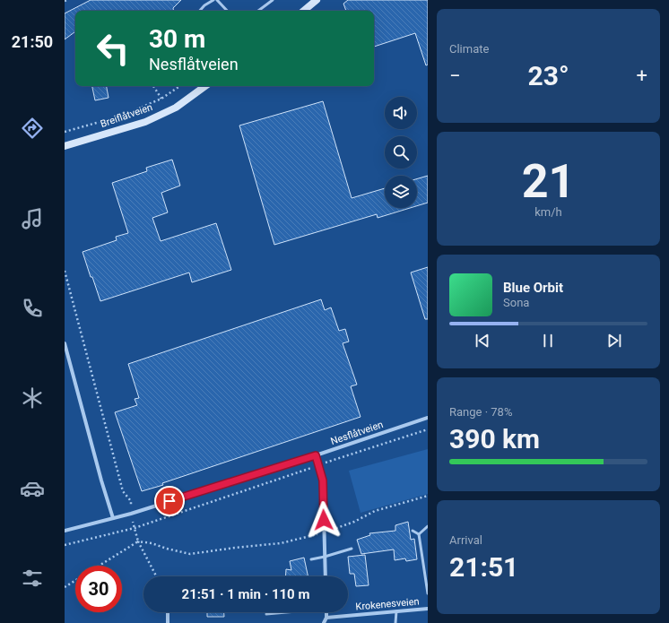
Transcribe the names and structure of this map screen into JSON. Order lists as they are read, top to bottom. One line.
{"streets":{"street":["Breiflåtveien","Nesflåtveien","Krokenesveien"]},"page":{"tabs":"21:50","tile":["Climate",["21","km/h"],["Range · 78%","390 km"],["Arrival","21:51"]],"turn":["30 m","Nesflåtveien"],"heat":["−","23°","+"],"song":["Blue Orbit","Sona"],"limit":"30","trip":"21:51 · 1 min · 110 m"}}
